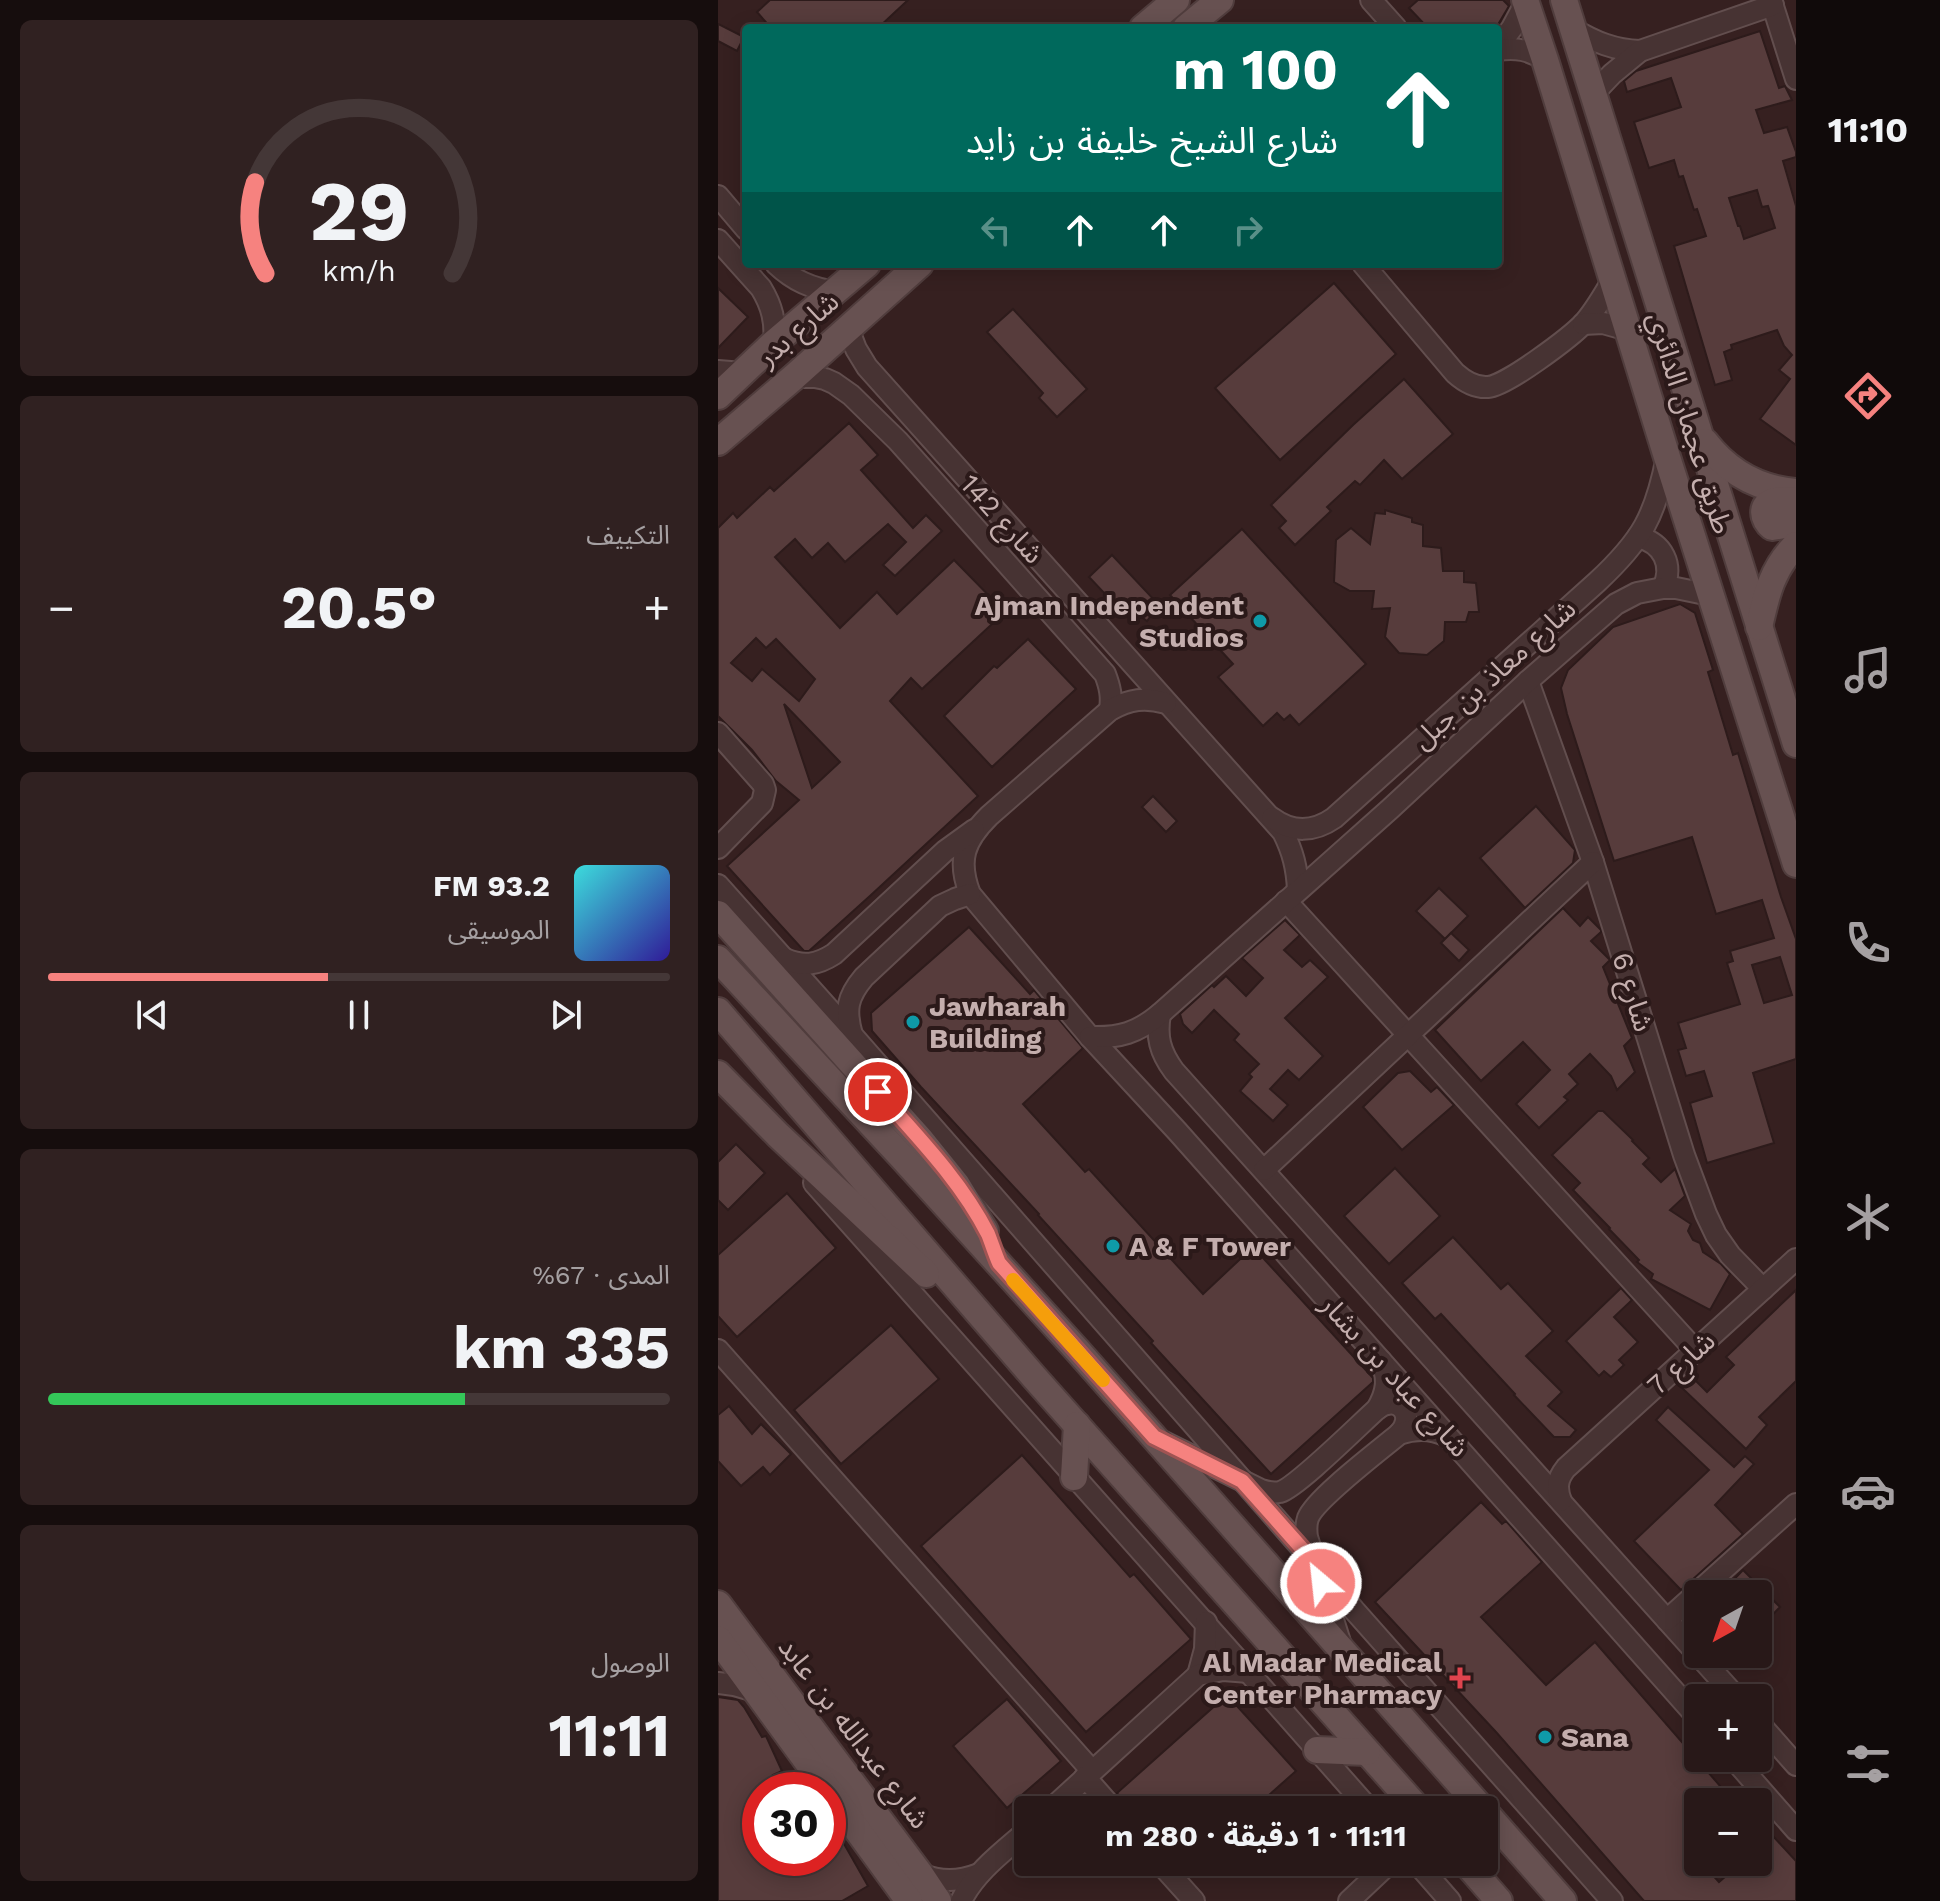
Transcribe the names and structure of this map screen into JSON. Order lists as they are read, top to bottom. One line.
{"streets":{"main road":["شارع بدر","طريق عجمان الدائري","شارع عبدالله بن عابد"],"street":["شارع 142","شارع معاذ بن جبل","شارع 6","شارع 7","شارع عباد بن بشار"]},"crossings":[["شارع بدر","شارع 142"],["طريق عجمان الدائري","شارع معاذ بن جبل"],["شارع معاذ بن جبل","شارع 6"],["شارع 6","شارع 7"]],"places":{"other":["Ajman Independent Studios","Jawharah Building","A & F Tower","Sana"],"health":["Al Madar Medical Center Pharmacy"]},"north":"bottom left","page":{"tabs":"11:10","turn":["100 m","شارع الشيخ خليفة بن زايد"],"tile":["التكييف",["المدى · 67%","335 km"],["الوصول","11:11"]],"heat":["−","20.5°","+"],"song":["93.2 FM","الموسيقى"],"map_buttons":["+","−"],"limit":"30","trip":"11:11 · 1 دقيقة · 280 m","gauge":["29","km/h"]}}
